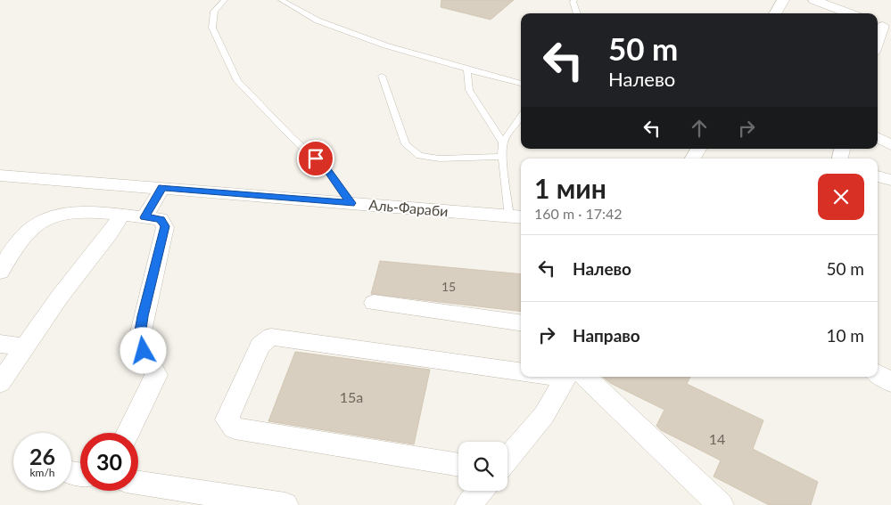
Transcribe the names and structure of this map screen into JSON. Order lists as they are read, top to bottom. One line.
{"streets":{"street":["Аль-Фараби"]},"house_numbers":["15","15а","14"],"page":{"turn":["50 m","Налево"],"heading":["1 мин","160 m · 17:42"],"list":[{"name":"Налево","value":"50 m"},{"name":"Направо","value":"10 m"}],"speed":"26 km/h","limit":"30"}}
